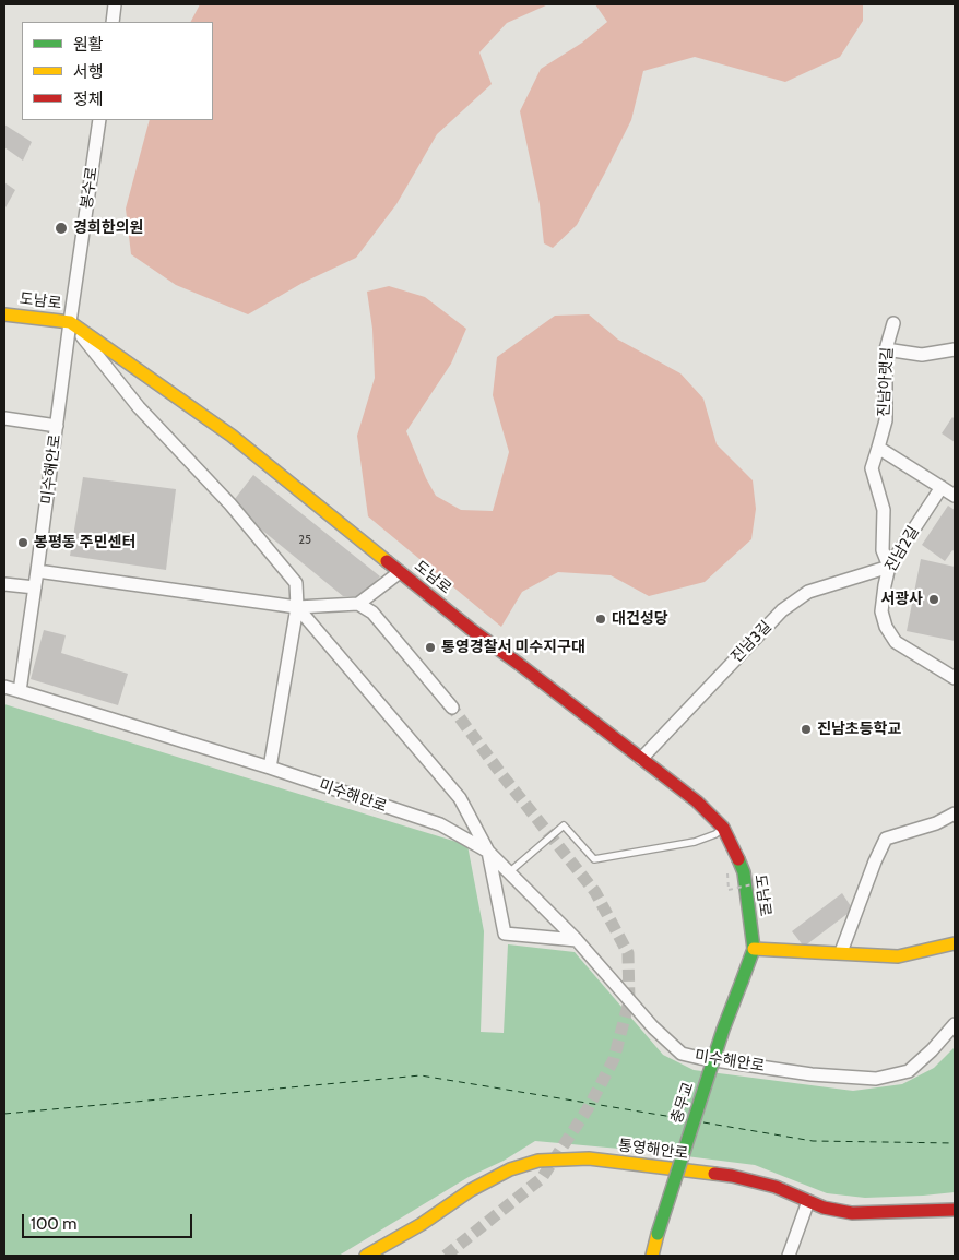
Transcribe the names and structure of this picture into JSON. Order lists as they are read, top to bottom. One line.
{"streets":{"main road":["도남로","충무교","통영해안로"],"street":["봉수로","진남아랫길","미수해안로","진남2길","진남3길"]},"crossings":[["봉수로","도남로"],["봉수로","미수해안로"],["도남로","미수해안로"],["도남로","진남3길"],["도남로","충무교"],["진남아랫길","진남2길"],["진남아랫길","진남3길"],["진남2길","진남3길"]],"places":["경희한의원","봉평동 주민센터","서광사","대건성당","통영경찰서 미수지구대","진남초등학교"],"house_numbers":["25"],"legend":["원활","서행","정체"],"scale_bar":"100 m"}
